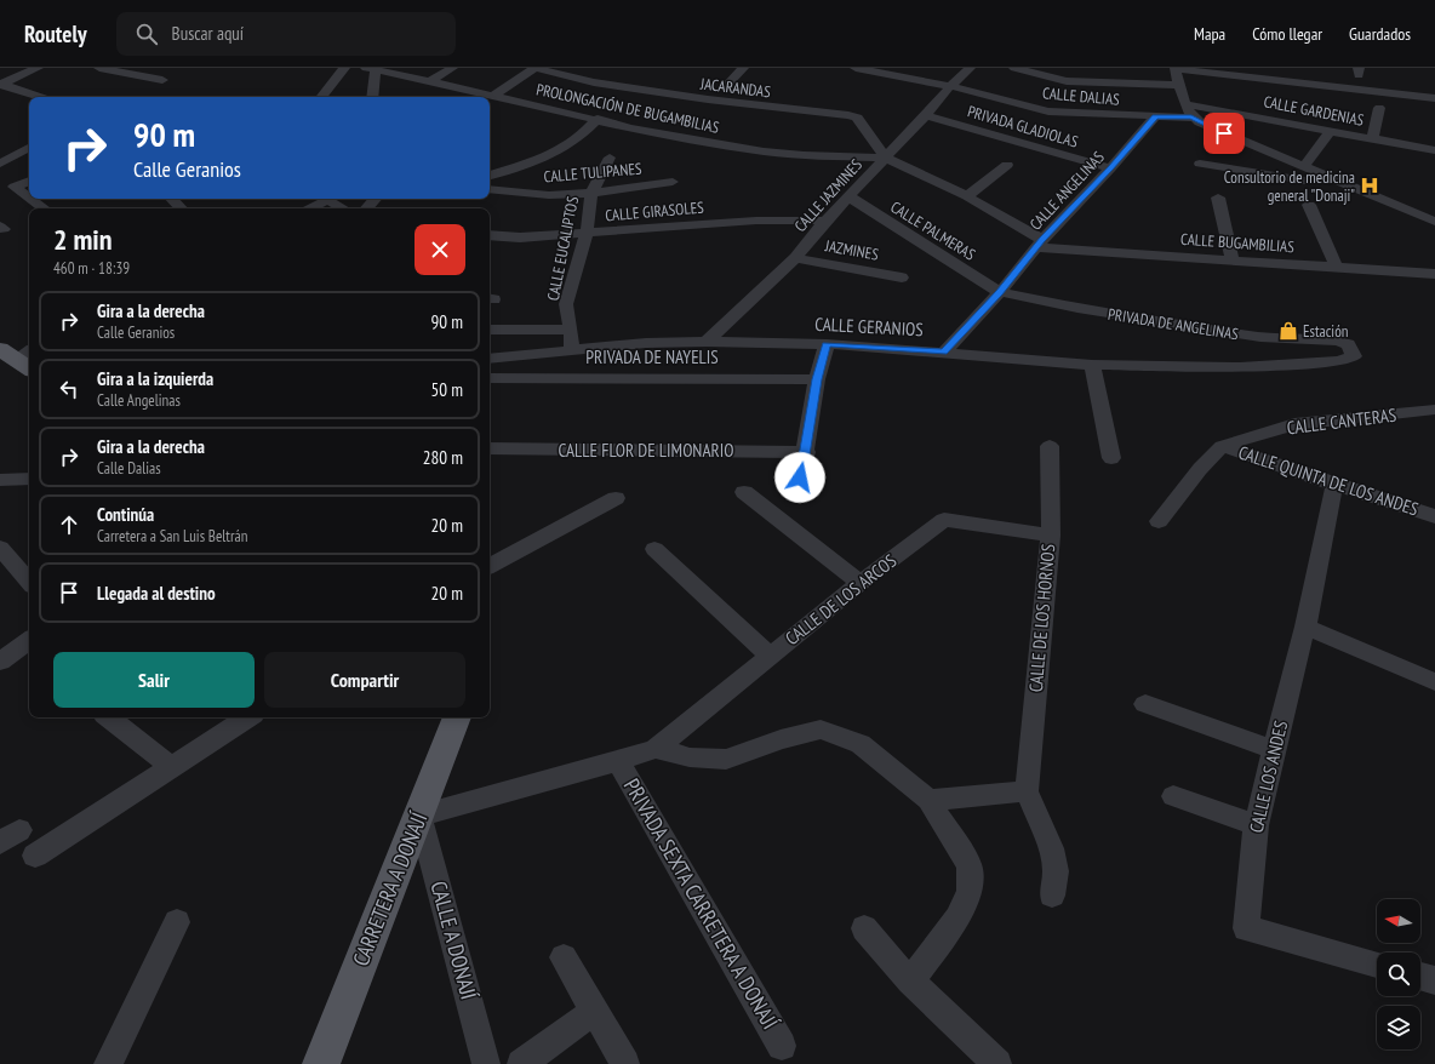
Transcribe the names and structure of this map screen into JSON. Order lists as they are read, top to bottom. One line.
{"streets":{"main road":["CARRETERA A DONAJÍ"],"street":["JACARANDAS","CALLE DALIAS","PROLONGACIÓN DE BUGAMBILIAS","CALLE GARDENIAS","PRIVADA GLADIOLAS","CALLE TULIPANES","CALLE ANGELINAS","CALLE JAZMINES","CALLE GIRASOLES","CALLE PALMERAS","CALLE BUGAMBILIAS","CALLE EUCALIPTOS","JAZMINES","PRIVADA DE ANGELINAS","CALLE GERANIOS","PRIVADA DE NAYELIS","CALLE CANTERAS","CALLE FLOR DE LIMONARIO","CALLE QUINTA DE LOS ANDES","CALLE DE LOS ARCOS","CALLE DE LOS HORNOS","CALLE LOS ANDES","PRIVADA SEXTA CARRETERA A DONAJÍ","CALLE A DONAJÍ"]},"crossings":[["JACARANDAS","PROLONGACIÓN DE BUGAMBILIAS"],["JACARANDAS","CALLE JAZMINES"],["JACARANDAS","CALLE BUGAMBILIAS"],["CALLE DALIAS","CALLE ANGELINAS"],["CALLE DALIAS","CALLE JAZMINES"],["PROLONGACIÓN DE BUGAMBILIAS","CALLE JAZMINES"],["PROLONGACIÓN DE BUGAMBILIAS","CALLE BUGAMBILIAS"],["PRIVADA GLADIOLAS","CALLE ANGELINAS"],["PRIVADA GLADIOLAS","CALLE JAZMINES"],["CALLE TULIPANES","CALLE EUCALIPTOS"],["CALLE ANGELINAS","CALLE PALMERAS"],["CALLE ANGELINAS","CALLE BUGAMBILIAS"],["CALLE ANGELINAS","PRIVADA DE ANGELINAS"],["CALLE ANGELINAS","CALLE GERANIOS"],["CALLE JAZMINES","CALLE GIRASOLES"],["CALLE JAZMINES","CALLE PALMERAS"],["CALLE JAZMINES","CALLE BUGAMBILIAS"],["CALLE JAZMINES","JAZMINES"],["CALLE JAZMINES","CALLE GERANIOS"],["CALLE GIRASOLES","CALLE EUCALIPTOS"],["CALLE PALMERAS","PRIVADA DE ANGELINAS"],["CALLE EUCALIPTOS","CALLE GERANIOS"],["PRIVADA DE ANGELINAS","CALLE GERANIOS"],["CALLE CANTERAS","CALLE QUINTA DE LOS ANDES"],["CALLE QUINTA DE LOS ANDES","CALLE LOS ANDES"],["CALLE DE LOS ARCOS","CALLE DE LOS HORNOS"],["CALLE DE LOS ARCOS","CARRETERA A DONAJÍ"],["CALLE DE LOS ARCOS","PRIVADA SEXTA CARRETERA A DONAJÍ"],["CALLE DE LOS ARCOS","CALLE A DONAJÍ"],["CARRETERA A DONAJÍ","CALLE A DONAJÍ"]],"places":{"hospital":["Consultorio de medicina general \"Donaji\""],"shop":["Estación"]},"north":"left","page":{"header":"Routely","search":"Buscar aquí","nav":["Mapa","Cómo llegar","Guardados"],"turn":["90 m","Calle Geranios"],"heading":["2 min","460 m · 18:39"],"list":[{"name":"Gira a la derecha","note":"Calle Geranios","value":"90 m"},{"name":"Gira a la izquierda","note":"Calle Angelinas","value":"50 m"},{"name":"Gira a la derecha","note":"Calle Dalias","value":"280 m"},{"name":"Continúa","note":"Carretera a San Luis Beltrán","value":"20 m"},{"name":"Llegada al destino","value":"20 m"}],"buttons":["Salir","Compartir"]}}
